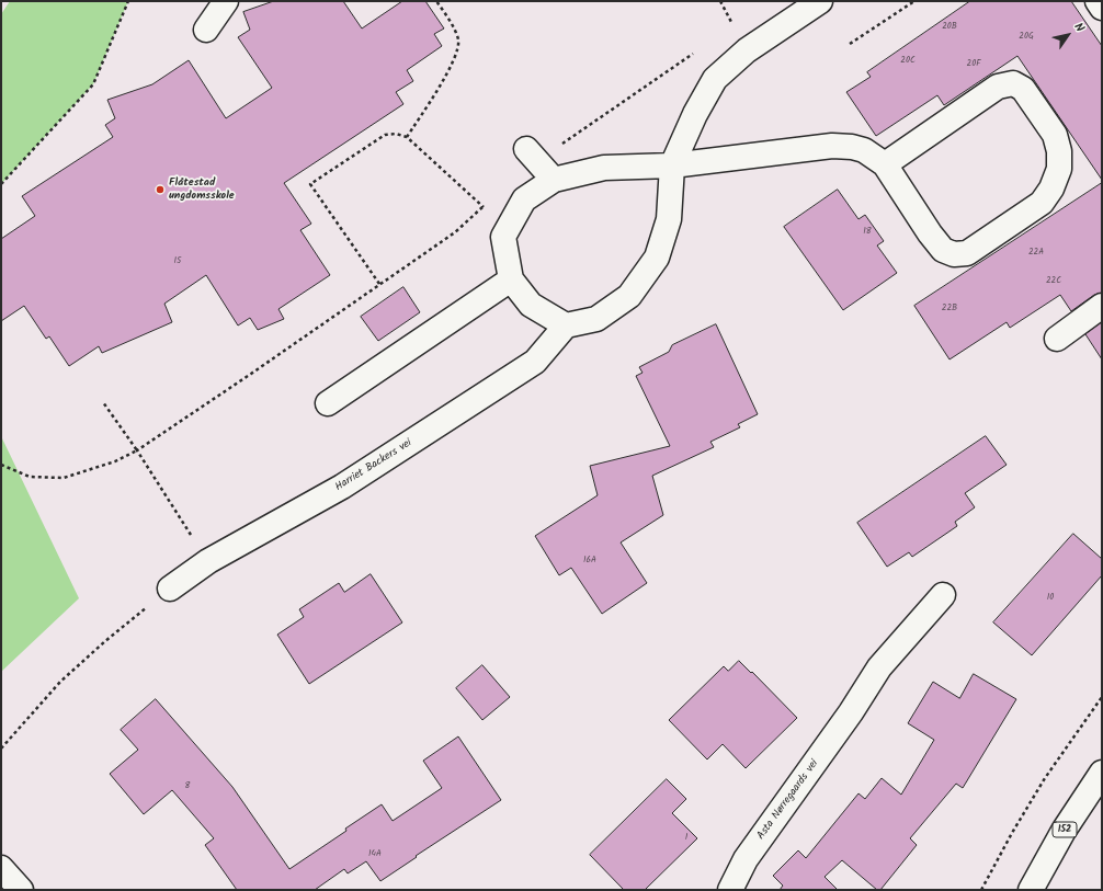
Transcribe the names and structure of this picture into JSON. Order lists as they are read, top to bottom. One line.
{"streets":{"street":["Harriet Backers vei","Asta Nørregaards vei","152"]},"places":["Flåtestad ungdomsskole"],"house_numbers":["20B","20G","20C","20F","18","22A","15","22C","22B","16A","10","8","1","14A"],"north":"top right"}
